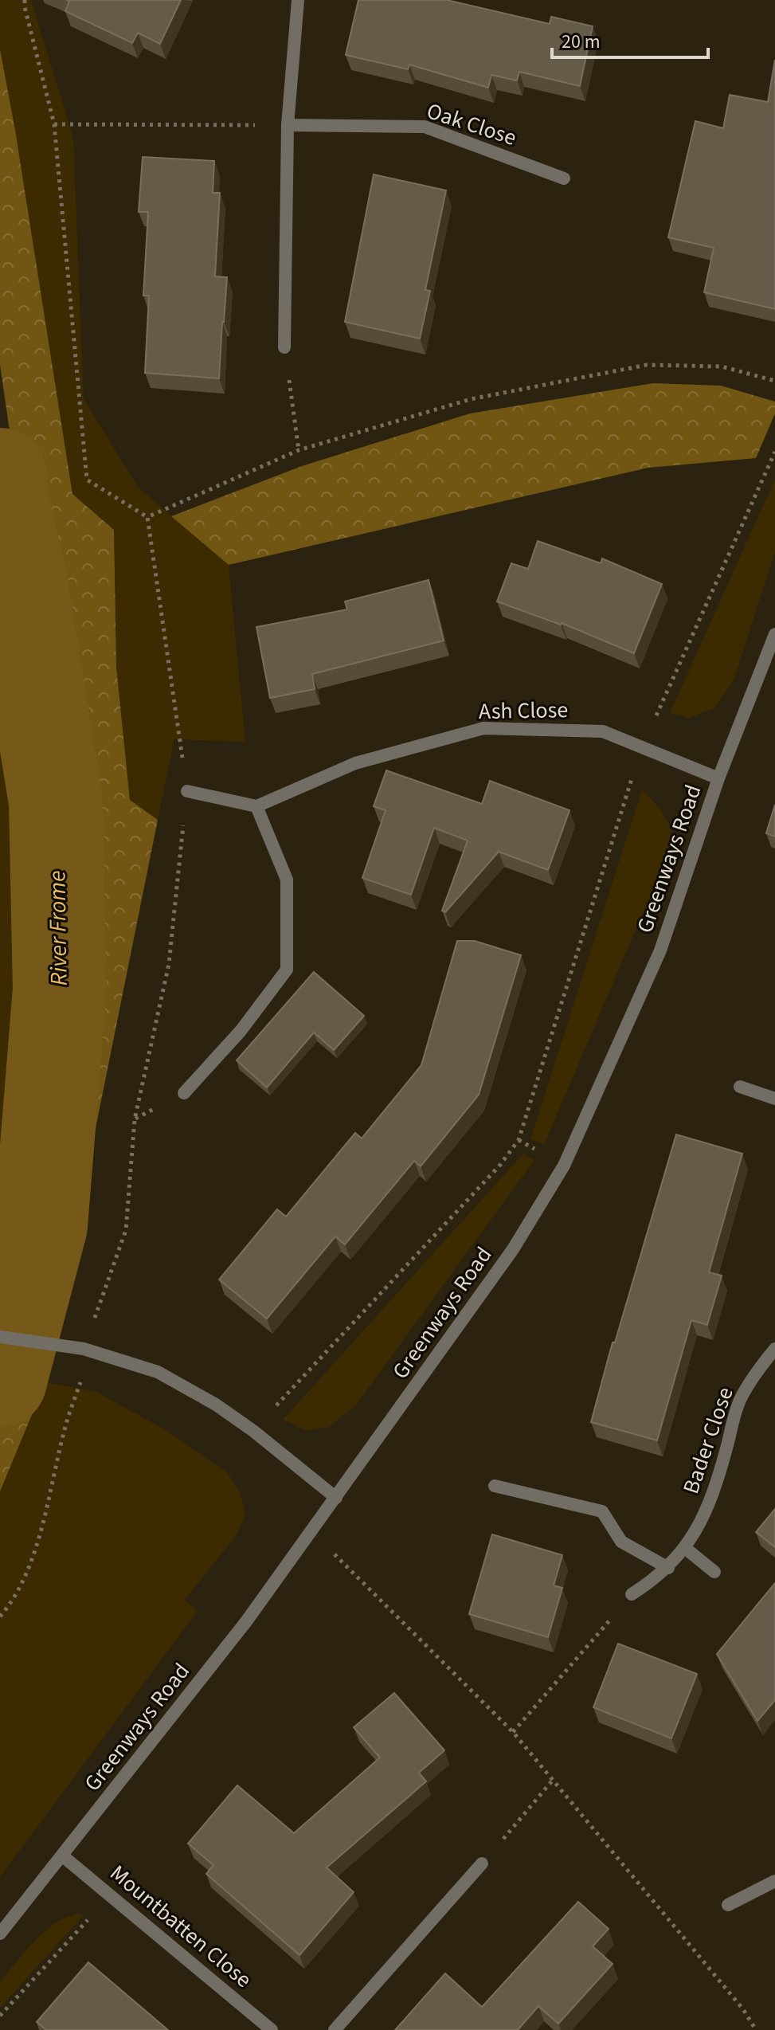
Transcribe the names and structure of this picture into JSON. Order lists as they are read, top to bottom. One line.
{"streets":{"street":["Oak Close","Ash Close","Greenways Road","Bader Close","Mountbatten Close"]},"crossings":[["Ash Close","Greenways Road"],["Greenways Road","Mountbatten Close"]],"water":["River Frome"],"scale_bar":"20 m"}
